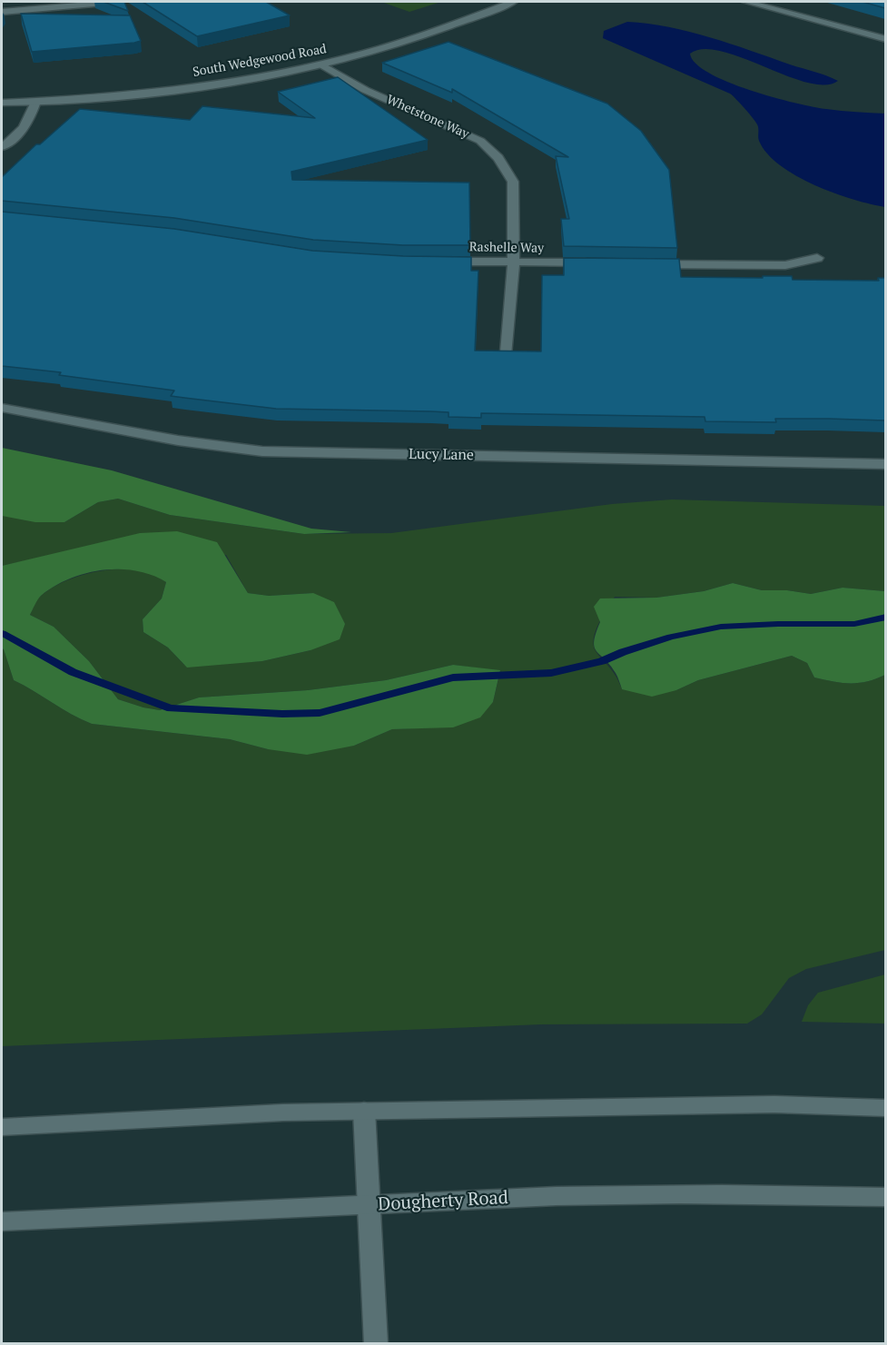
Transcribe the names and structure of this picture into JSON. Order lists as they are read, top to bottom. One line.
{"streets":{"street":["South Wedgewood Road","Whetstone Way","Rashelle Way","Lucy Lane","Dougherty Road"]},"crossings":[["South Wedgewood Road","Whetstone Way"],["Whetstone Way","Rashelle Way"]]}
